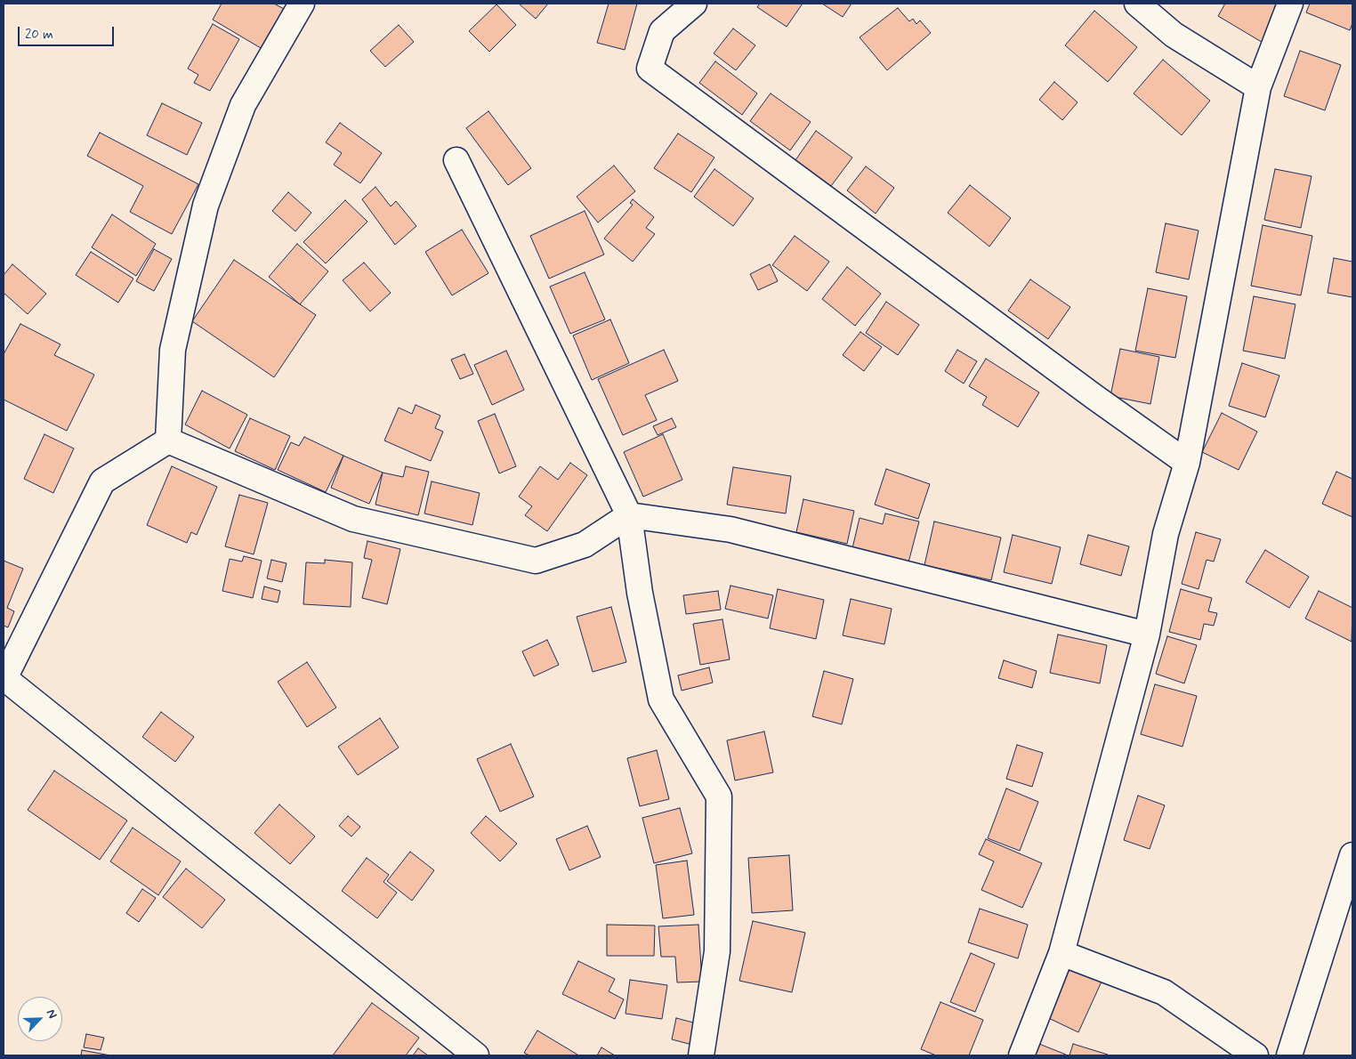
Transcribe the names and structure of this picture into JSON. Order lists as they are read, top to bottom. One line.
{"scale_bar":"20 m","north":"top right"}
